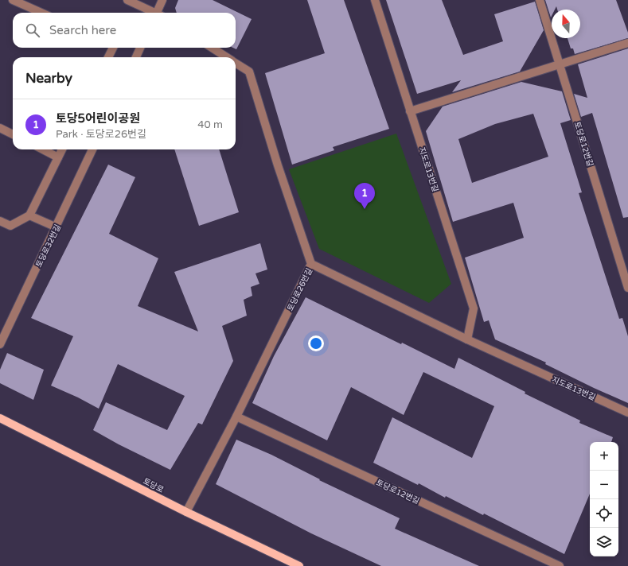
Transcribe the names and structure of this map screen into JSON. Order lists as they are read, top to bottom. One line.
{"streets":{"main road":["토당로"],"street":["토당로12번길","지도로13번길","토당로32번길","토당로26번길"]},"crossings":[["토당로12번길","토당로26번길"],["지도로13번길","토당로26번길"],["토당로26번길","토당로"]],"north":"top","page":{"search":"Search here","heading":"Nearby","list":[{"mark":"1","name":"토당5어린이공원","note":"Park · 토당로26번길","value":"40 m"}],"pins":"1","map_buttons":["+","−"]}}
